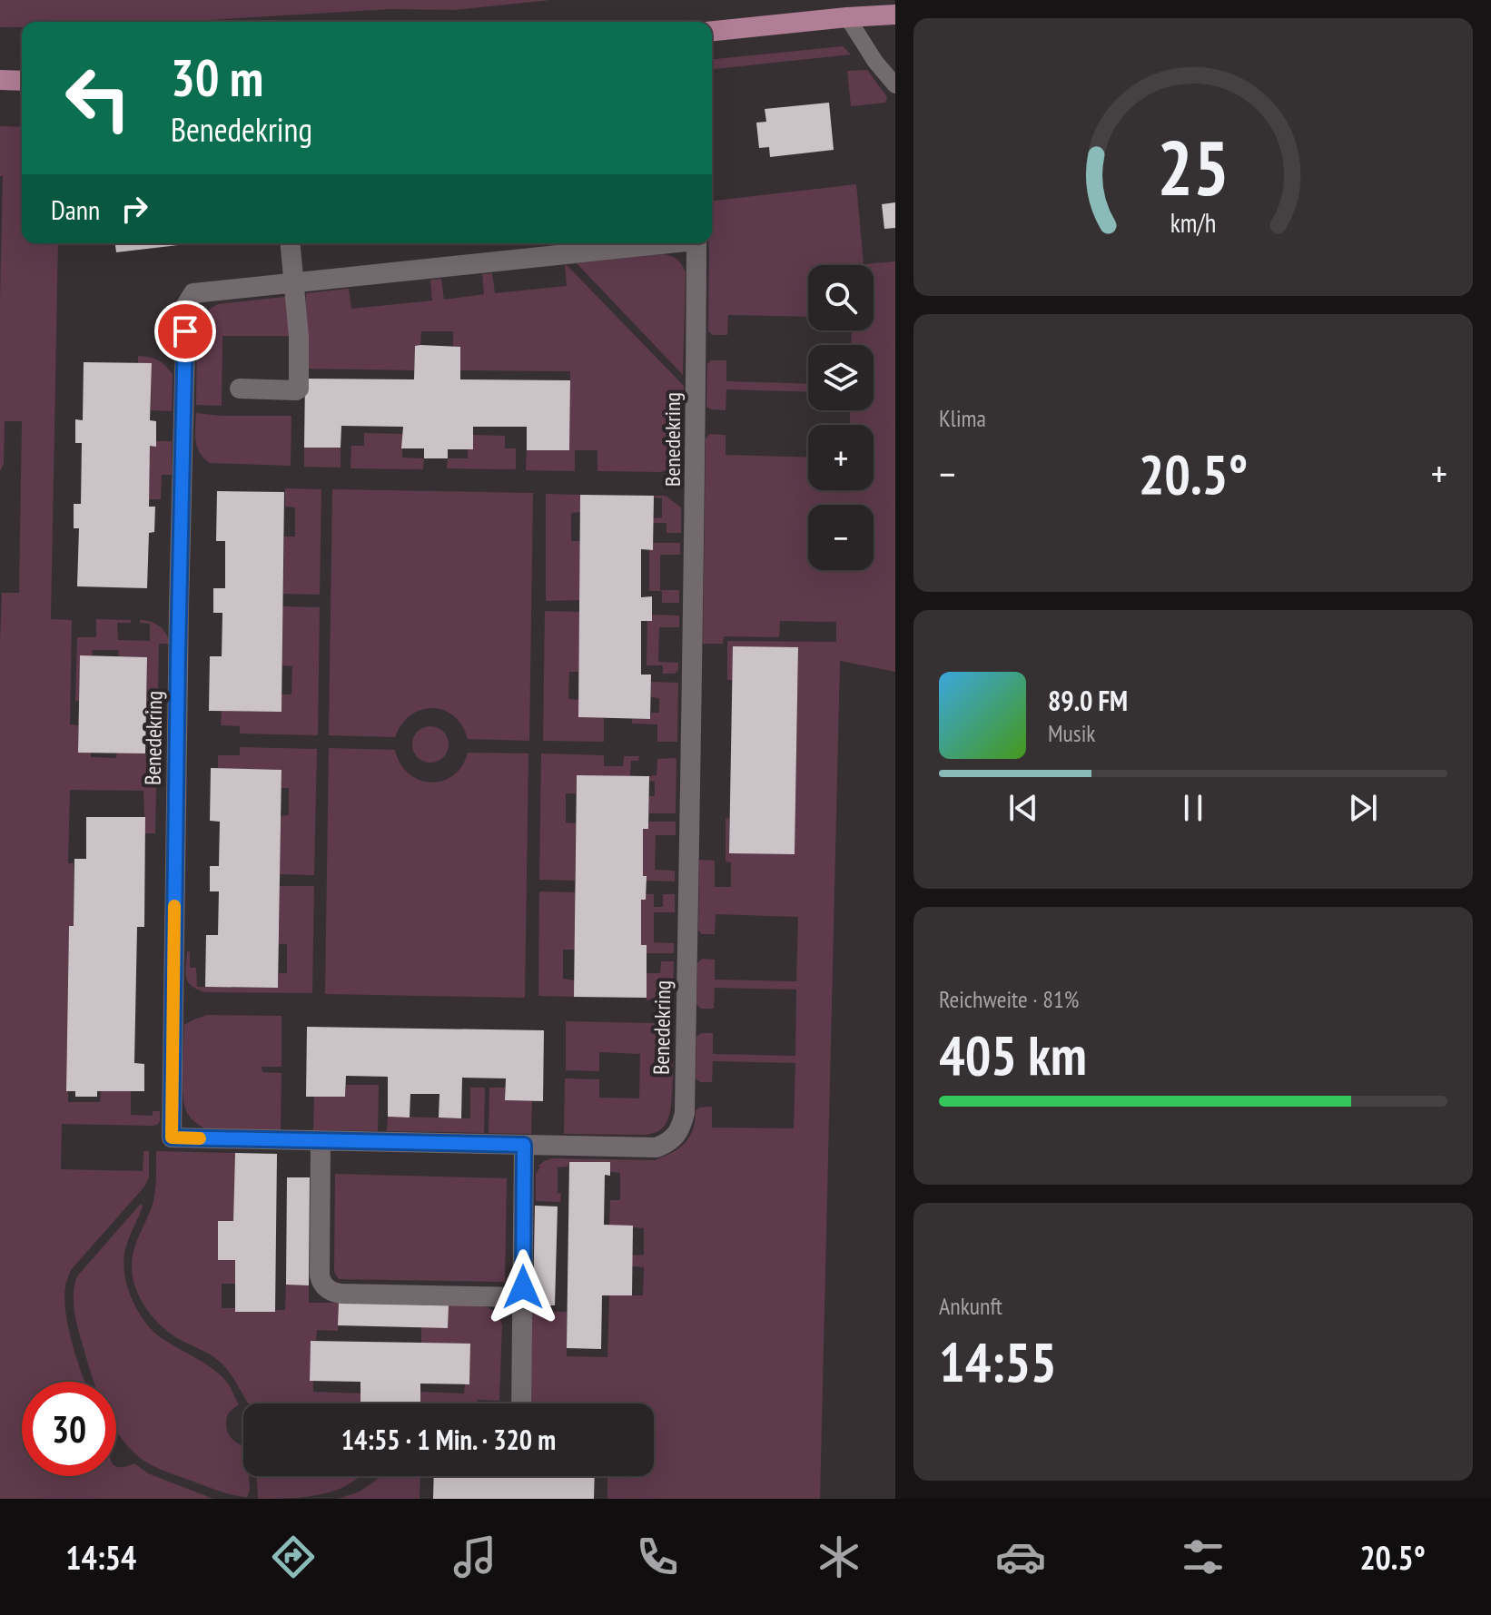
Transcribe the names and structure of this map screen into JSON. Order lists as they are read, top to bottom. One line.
{"streets":{"street":["Benedekring"]},"page":{"turn":["30 m","Benedekring"],"then":"Dann","map_buttons":["+","−"],"tile":["Klima",["Reichweite · 81%","405 km"],["Ankunft","14:55"]],"heat":["−","20.5°","+"],"song":["89.0 FM","Musik"],"limit":"30","trip":"14:55 · 1 Min. · 320 m","tabs":["14:54","20.5°"],"gauge":["25","km/h"]}}
